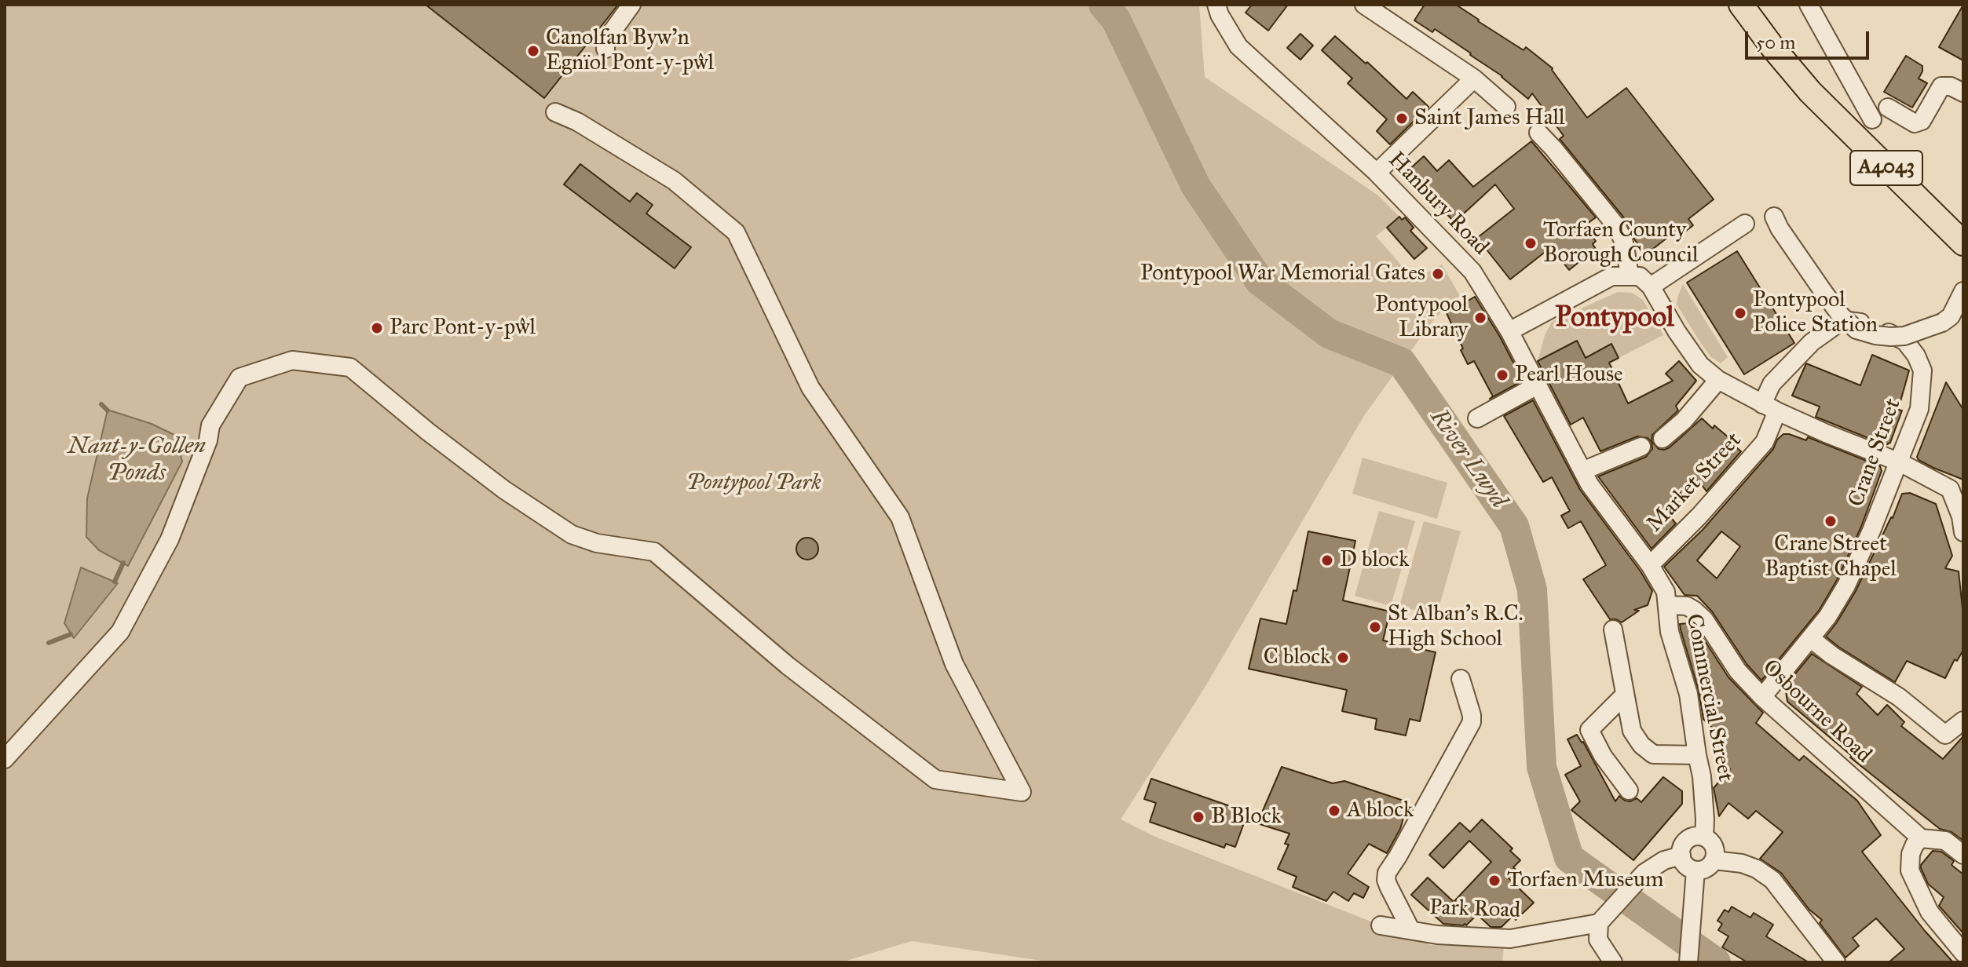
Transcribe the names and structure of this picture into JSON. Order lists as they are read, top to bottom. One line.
{"streets":{"main road":["A4043"],"street":["Hanbury Road","Crane Street","Market Street","Commercial Street","Osbourne Road","Park Road"]},"crossings":[["Hanbury Road","Commercial Street"],["Crane Street","Market Street"],["Crane Street","Osbourne Road"],["Market Street","Commercial Street"],["Commercial Street","Osbourne Road"]],"districts":["Pontypool"],"water":["Nant-y-Gollen Ponds","River Lwyd"],"parks":["Pontypool Park"],"places":["Canolfan Byw'n Egnïol Pont-y-pŵl","Saint James Hall","Torfaen County Borough Council","Pontypool War Memorial Gates","Pontypool Police Station","Pontypool Library","Parc Pont-y-pŵl","Pearl House","Crane Street Baptist Chapel","D block","St Alban's R.C. High School","C block","A block","B Block","Torfaen Museum"],"scale_bar":"50 m"}
